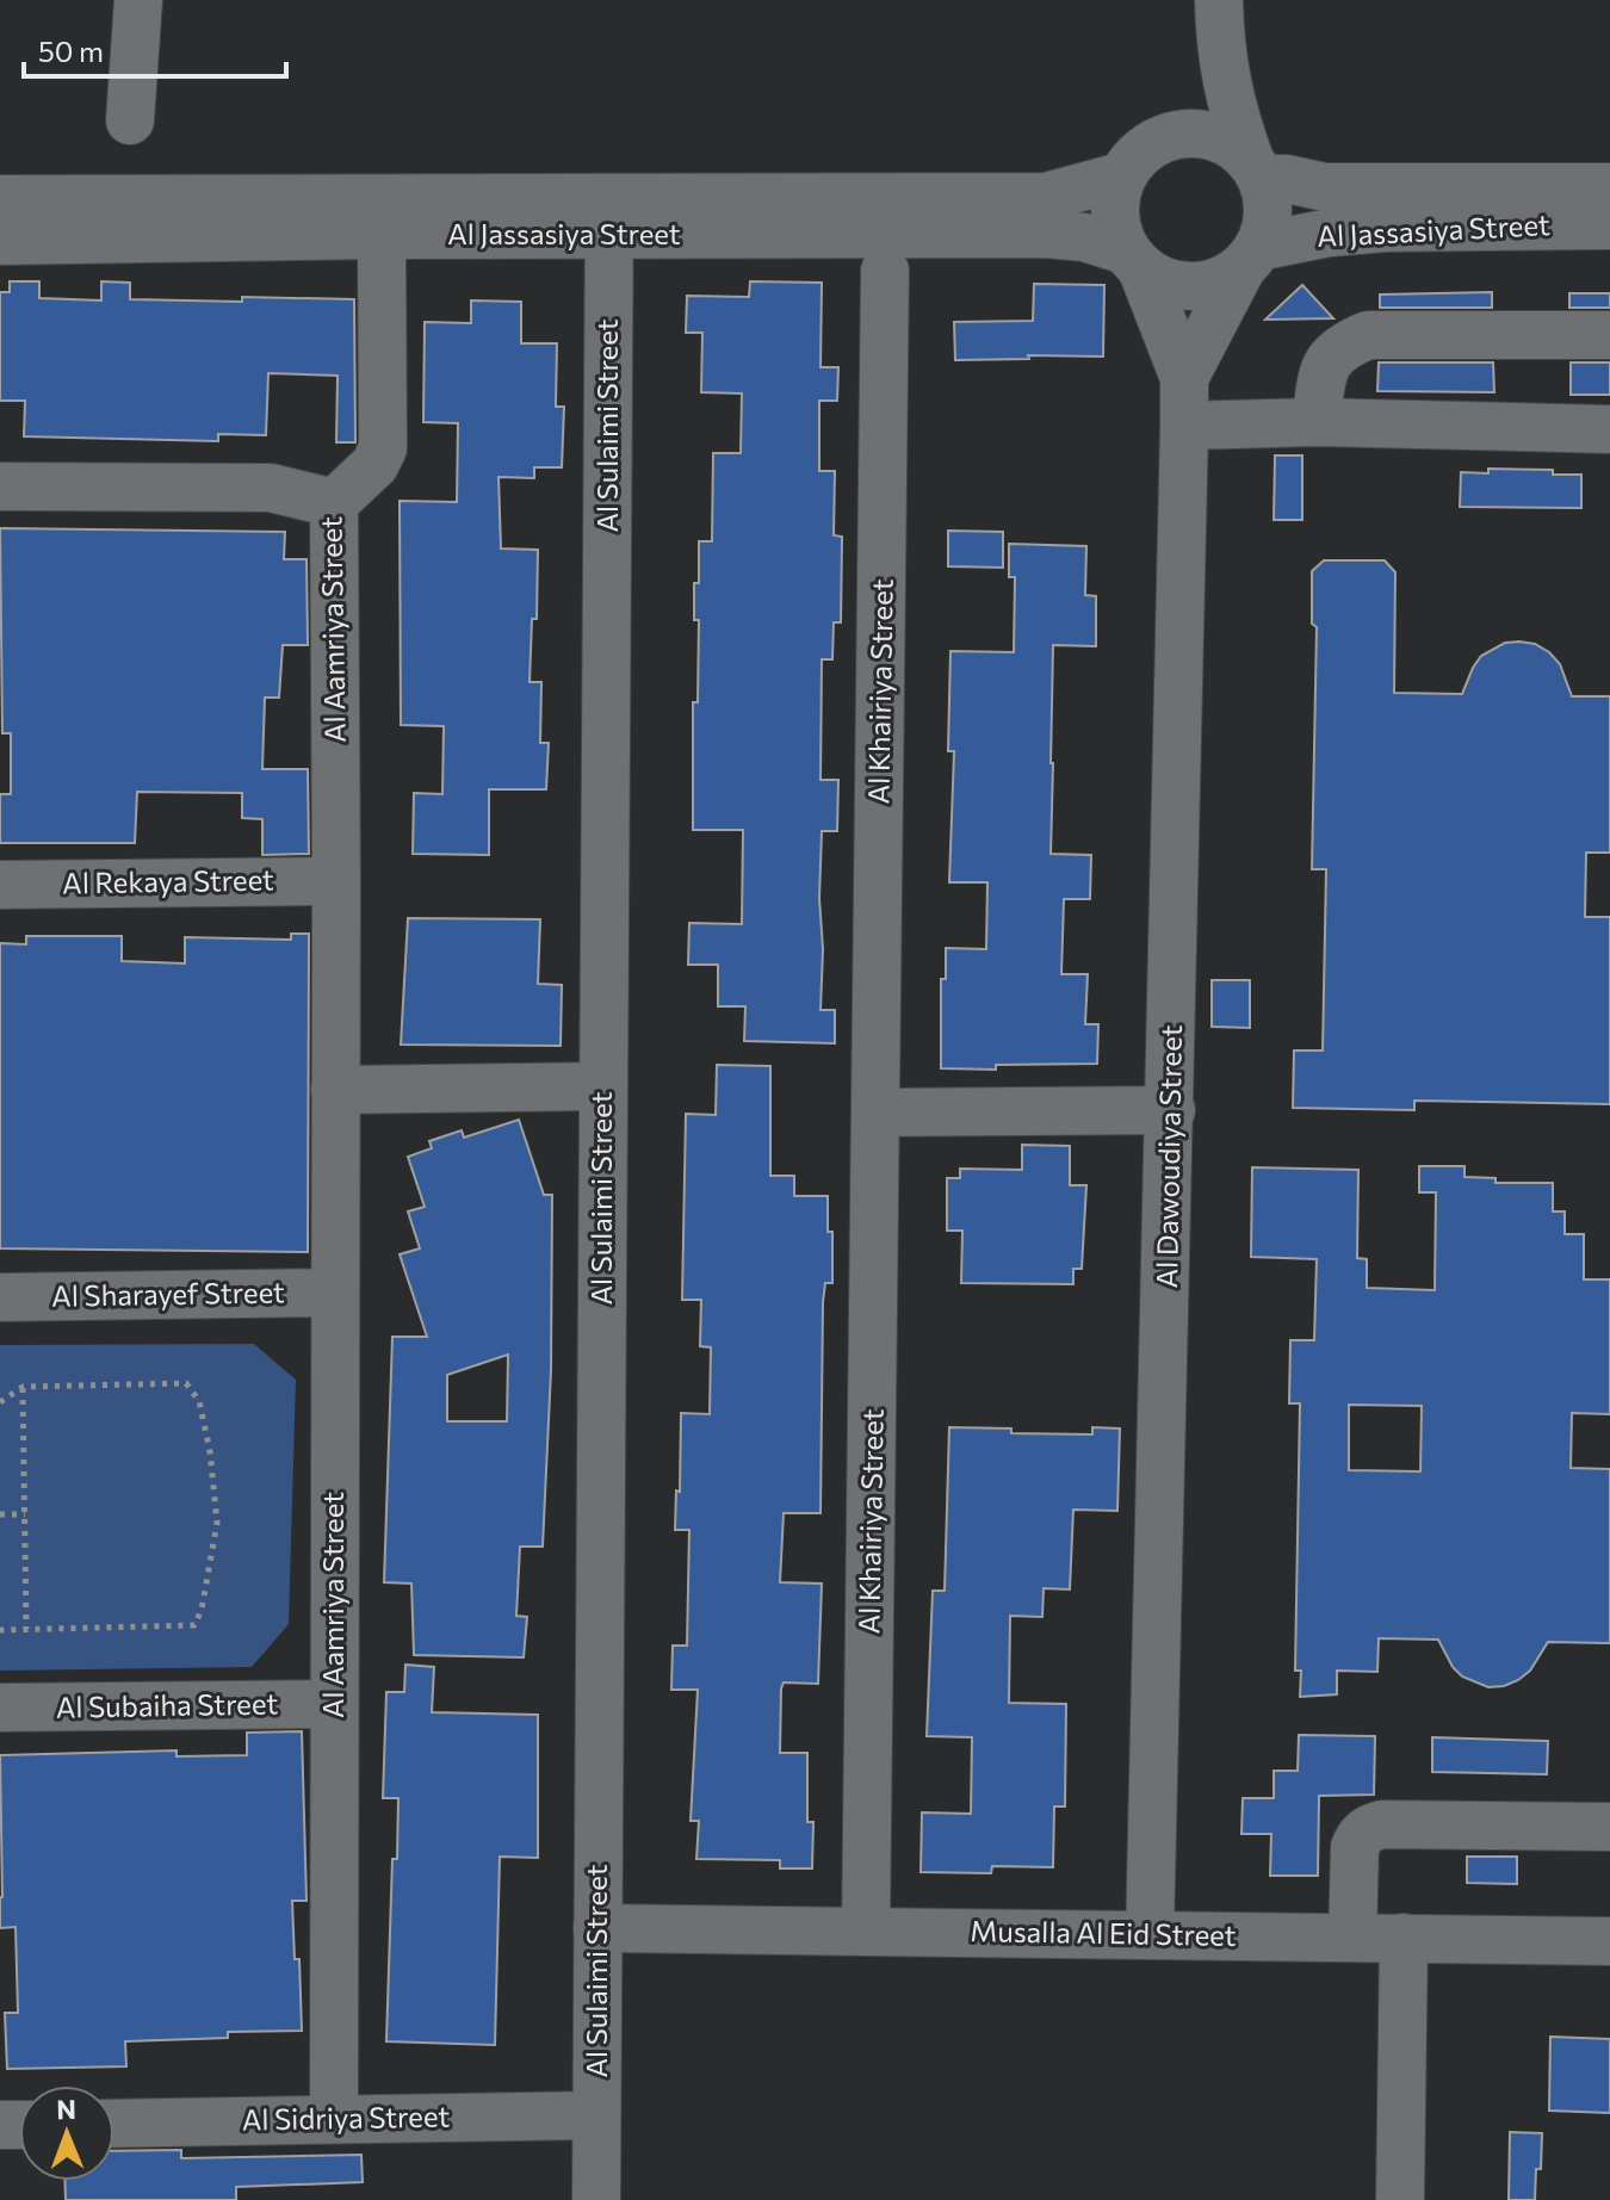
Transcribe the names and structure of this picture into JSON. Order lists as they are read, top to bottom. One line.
{"streets":{"street":["Al Jassasiya Street","Al Sulaimi Street","Al Aamriya Street","Al Khairiya Street","Al Rekaya Street","Al Dawoudiya Street","Al Sharayef Street","Al Subaiha Street","Musalla Al Eid Street","Al Sidriya Street"]},"crossings":[["Al Jassasiya Street","Al Sulaimi Street"],["Al Jassasiya Street","Al Dawoudiya Street"],["Al Sulaimi Street","Musalla Al Eid Street"],["Al Sulaimi Street","Al Sidriya Street"],["Al Aamriya Street","Al Rekaya Street"],["Al Aamriya Street","Al Sharayef Street"],["Al Aamriya Street","Al Subaiha Street"],["Al Aamriya Street","Al Sidriya Street"],["Al Khairiya Street","Musalla Al Eid Street"],["Al Dawoudiya Street","Musalla Al Eid Street"]],"scale_bar":"50 m","north":"top"}
